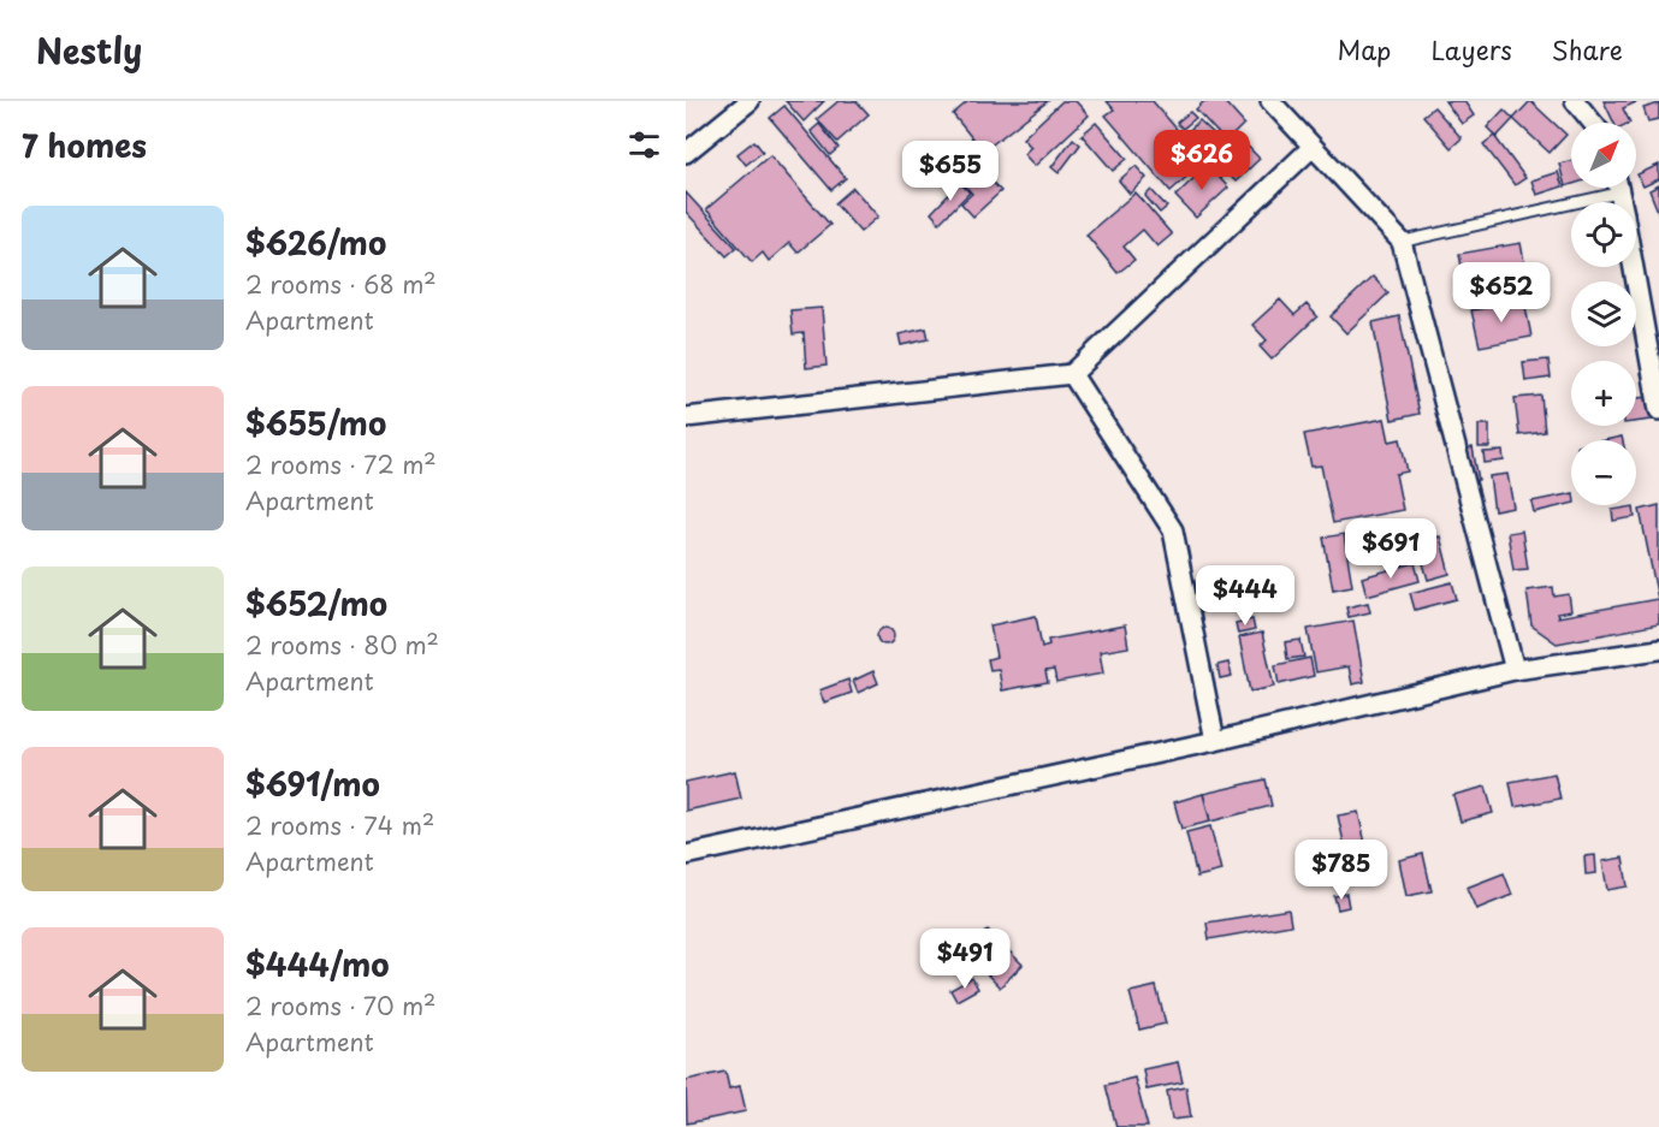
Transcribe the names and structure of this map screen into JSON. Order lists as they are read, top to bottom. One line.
{"north":"top right","page":{"header":"Nestly","nav":["Map","Layers","Share"],"heading":"7 homes","map_buttons":["+","−"],"price":["$626","$655","$652","$691","$444","$785","$491"],"list":[{"name":"$626/mo","note":"2 rooms · 68 m² · Apartment"},{"name":"$655/mo","note":"2 rooms · 72 m² · Apartment"},{"name":"$652/mo","note":"2 rooms · 80 m² · Apartment"},{"name":"$691/mo","note":"2 rooms · 74 m² · Apartment"},{"name":"$444/mo","note":"2 rooms · 70 m² · Apartment"}]}}
